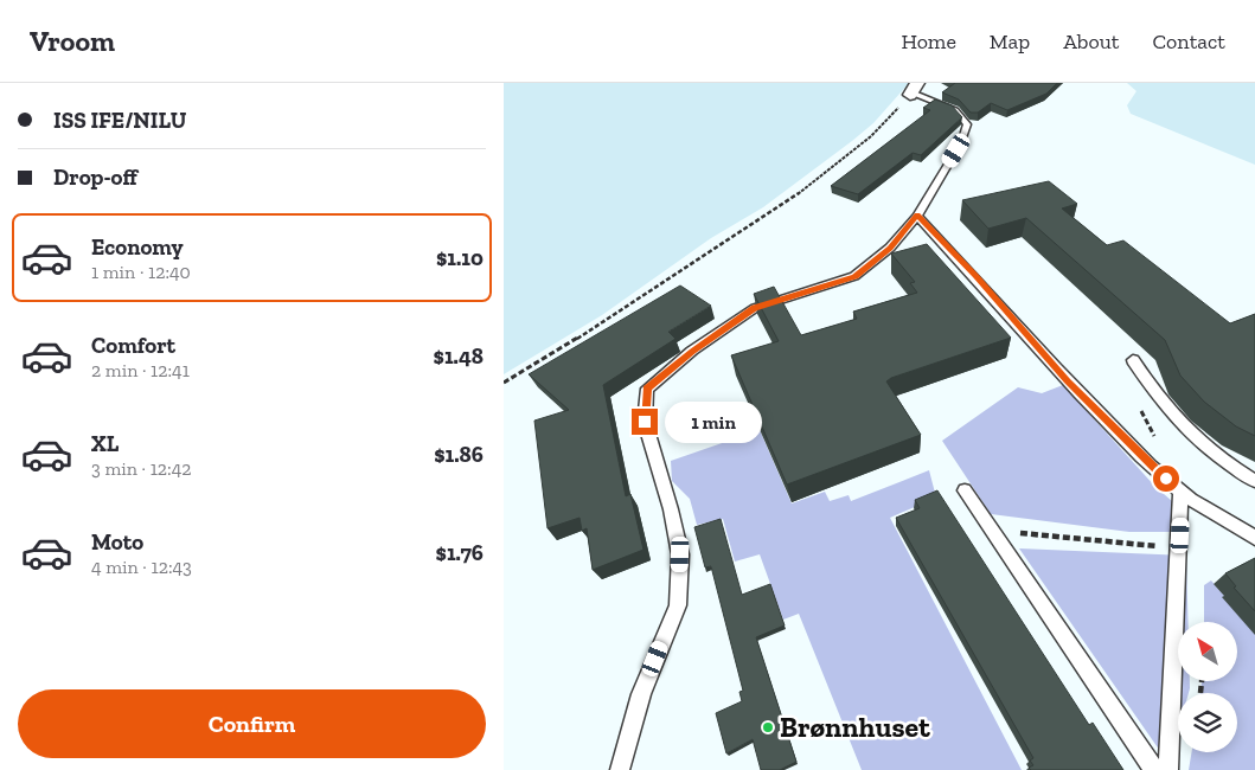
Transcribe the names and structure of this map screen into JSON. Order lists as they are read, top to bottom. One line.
{"places":["Brønnhuset"],"north":"top left","page":{"header":"Vroom","nav":["Home","Map","About","Contact"],"banner":["ISS IFE/NILU","Drop-off"],"list":[{"name":"Economy","note":"1 min · 12:40","value":"$1.10"},{"name":"Comfort","note":"2 min · 12:41","value":"$1.48"},{"name":"XL","note":"3 min · 12:42","value":"$1.86"},{"name":"Moto","note":"4 min · 12:43","value":"$1.76"}],"bubble":"1 min","buttons":"Confirm"}}
